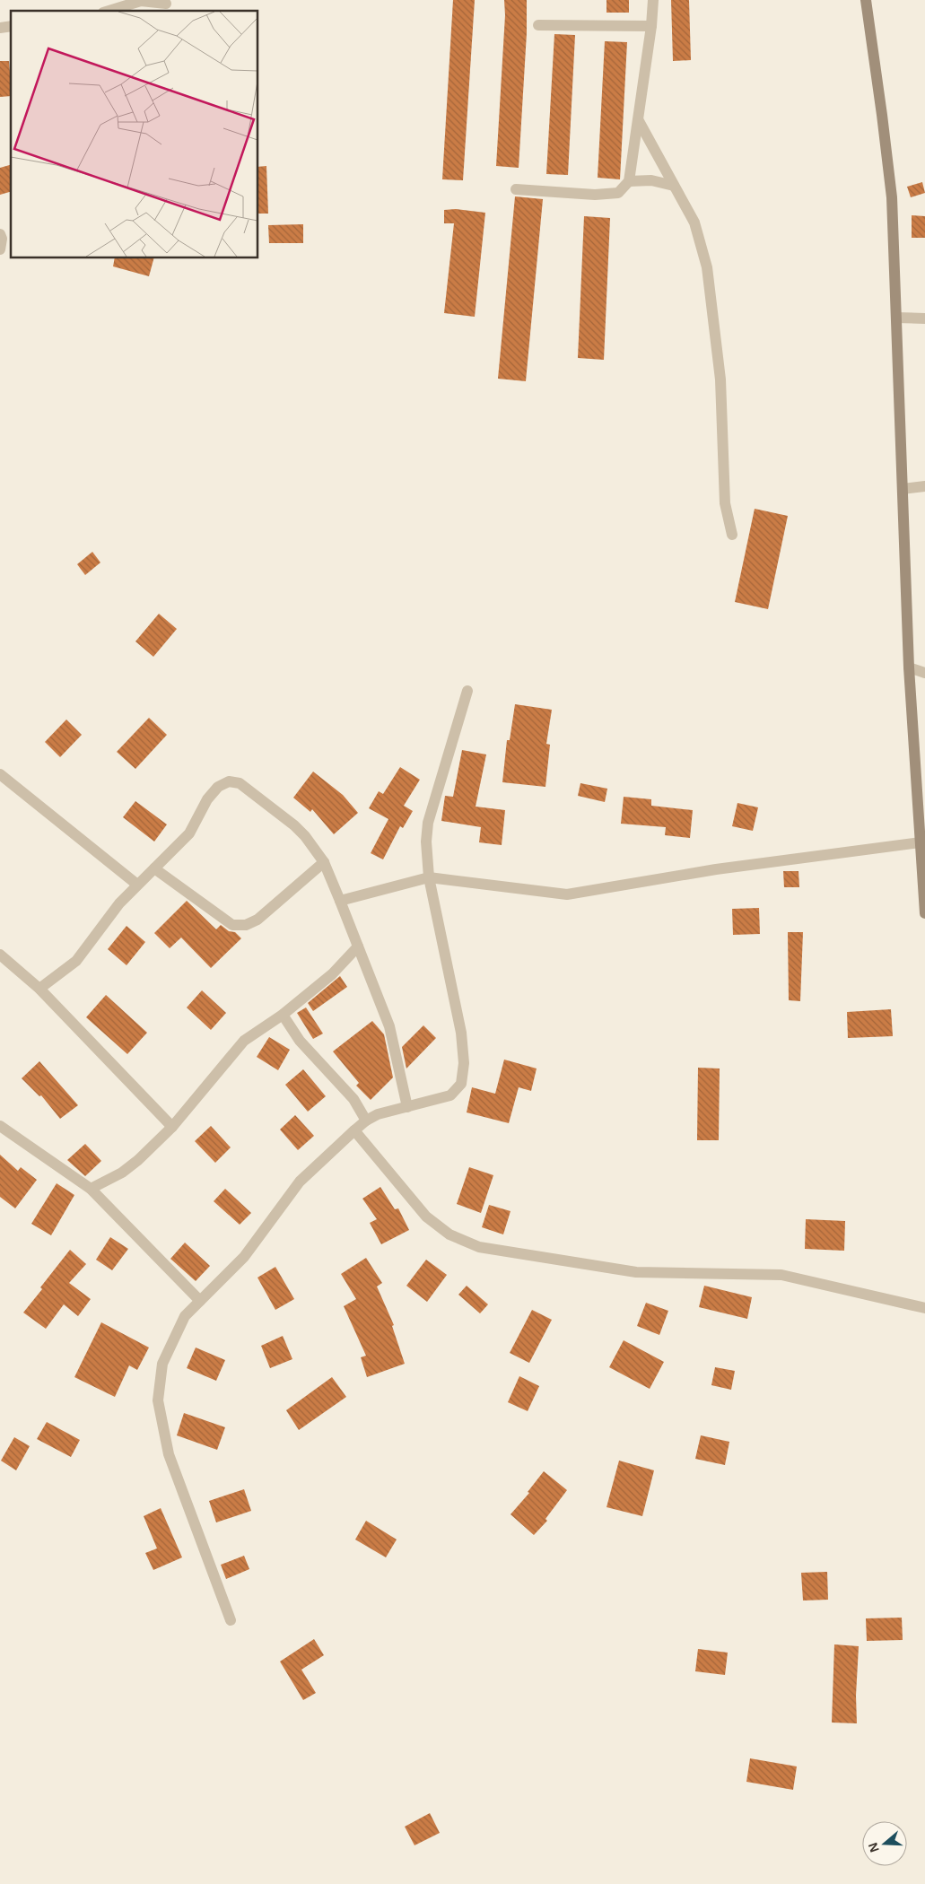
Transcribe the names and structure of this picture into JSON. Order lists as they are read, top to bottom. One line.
{"north":"left"}
